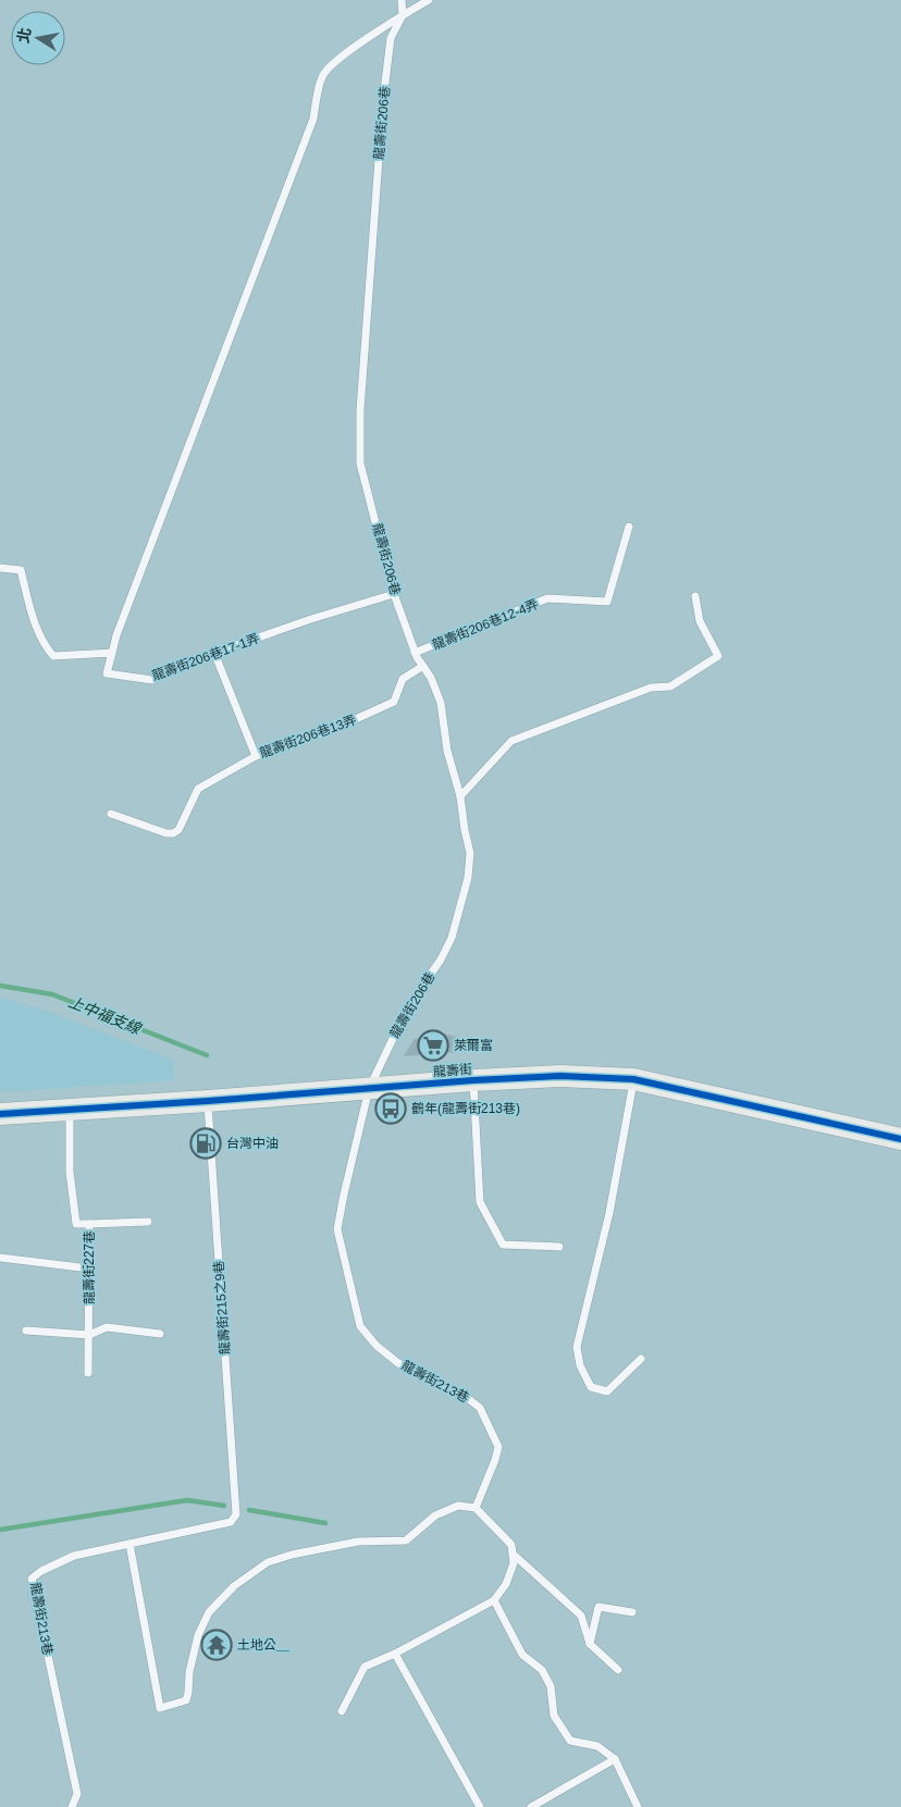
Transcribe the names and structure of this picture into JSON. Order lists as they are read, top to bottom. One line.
{"streets":{"street":["龍壽街"],"lane":["龍壽街206巷","龍壽街206巷12-4弄","龍壽街206巷17-1弄","龍壽街206巷13弄","龍壽街227巷","龍壽街215之9巷","龍壽街213巷"]},"crossings":[["龍壽街206巷","龍壽街206巷12-4弄"],["龍壽街206巷","龍壽街206巷17-1弄"],["龍壽街206巷","龍壽街206巷13弄"],["龍壽街206巷","龍壽街"],["龍壽街206巷","龍壽街213巷"],["龍壽街","龍壽街227巷"],["龍壽街","龍壽街215之9巷"],["龍壽街","龍壽街213巷"],["龍壽街215之9巷","龍壽街213巷"]],"water":["上中福支線"],"places":{"supermarket":["萊爾富"],"bus stop":["鶴年(龍壽街213巷)"],"fuel station":["台灣中油"],"temple":["土地公＿"]},"north":"left"}
